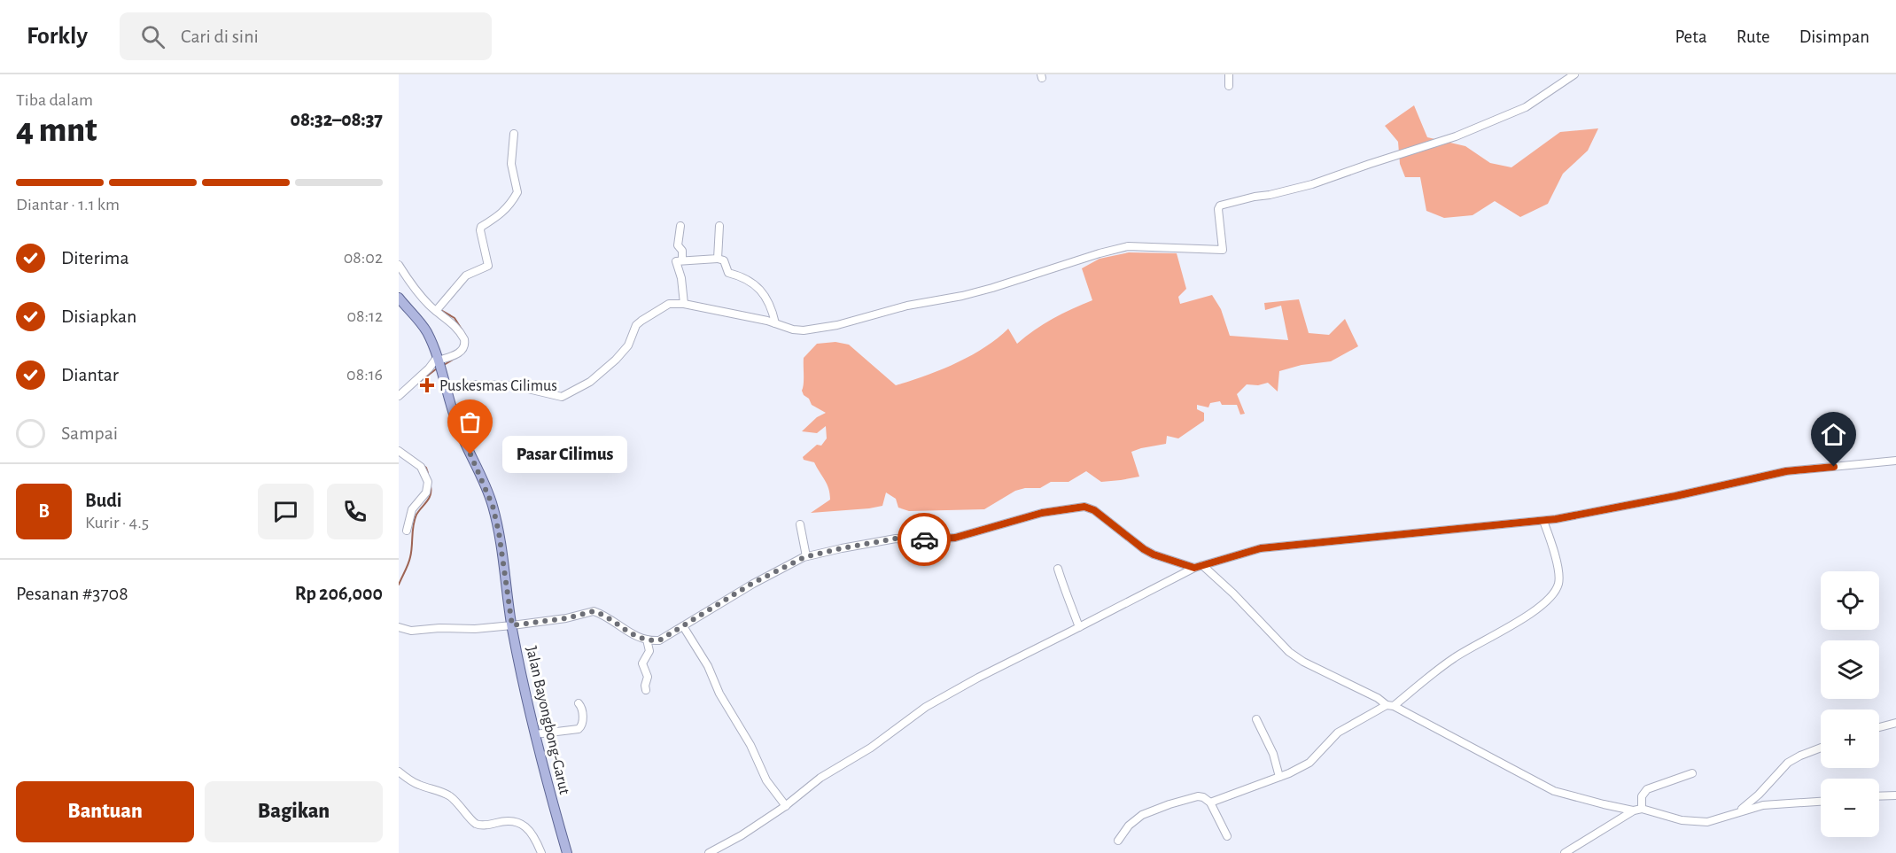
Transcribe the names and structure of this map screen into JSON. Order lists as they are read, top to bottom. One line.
{"streets":{"main road":["Jalan Bayongbong-Garut"]},"places":{"health":["Puskesmas Cilimus"],"other":["Pasar Cilimus"]},"page":{"header":"Forkly","search":"Cari di sini","nav":["Peta","Rute","Disimpan"],"heading":["4 mnt","Tiba dalam","08:32–08:37"],"panel":["Budi","Kurir · 4.5","Pesanan #3708","Rp 206,000"],"bar":"Diantar · 1.1 km","list":[["Diterima","08:02"],["Disiapkan","08:12"],["Diantar","08:16"],"Sampai"],"bubble":"Pasar Cilimus","round":"B","map_buttons":["+","−"],"buttons":["Bantuan","Bagikan"]}}
